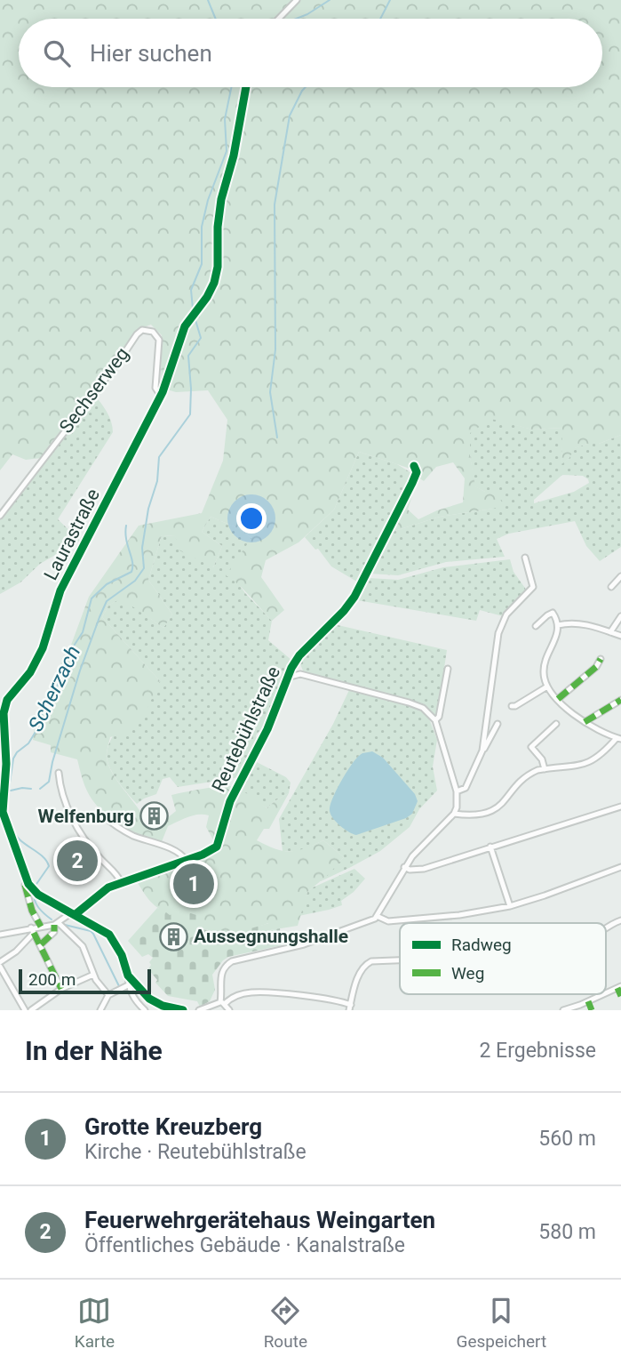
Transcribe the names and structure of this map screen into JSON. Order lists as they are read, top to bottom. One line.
{"streets":{"street":["Sechserweg","Laurastraße","Reutebühlstraße"]},"crossings":[["Sechserweg","Laurastraße"]],"water":["Scherzach"],"places":{"building":["Welfenburg","Aussegnungshalle"]},"legend":["Radweg","Weg"],"scale_bar":"200 m","page":{"search":"Hier suchen","pins":["2","1"],"scale":"200 m","heading":["In der Nähe","2 Ergebnisse"],"list":[{"mark":"1","name":"Grotte Kreuzberg","note":"Kirche · Reutebühlstraße","value":"560 m"},{"mark":"2","name":"Feuerwehrgerätehaus Weingarten","note":"Öffentliches Gebäude · Kanalstraße","value":"580 m"}],"nav":["Karte","Route","Gespeichert"]}}
